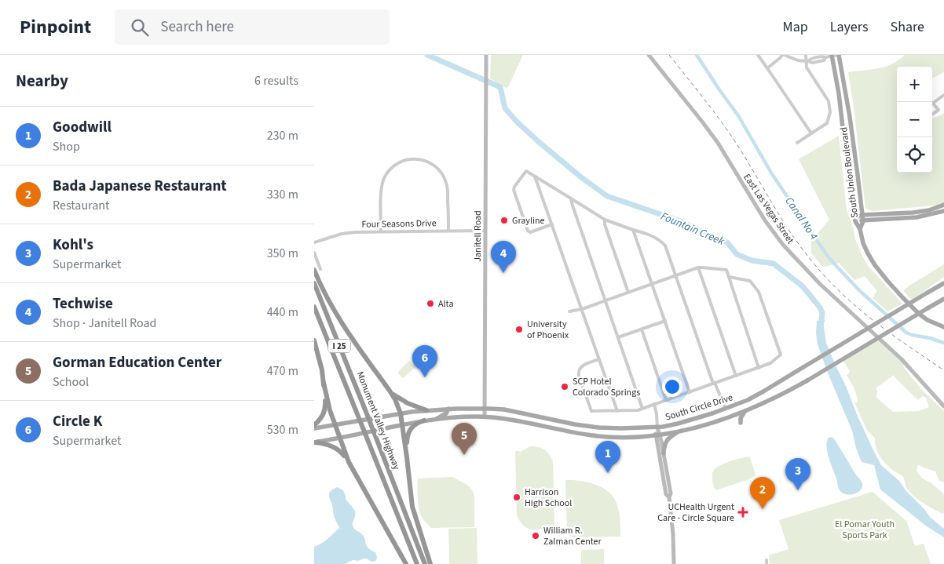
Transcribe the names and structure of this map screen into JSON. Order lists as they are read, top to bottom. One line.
{"streets":{"highway":["I 25","Monument Valley Highway"],"main road":["South Union Boulevard","South Circle Drive"],"street":["East Las Vegas Street","Four Seasons Drive","Janitell Road"]},"crossings":[["Four Seasons Drive","Janitell Road"],["Janitell Road","South Circle Drive"]],"water":["Canal No 4","Fountain Creek"],"parks":["El Pomar Youth Sports Park"],"places":{"other":["Grayline","Alta","University of Phoenix","SCP Hotel Colorado Springs","Harrison High School","William R. Zalman Center"],"health":["UCHealth Urgent Care - Circle Square"]},"page":{"header":"Pinpoint","search":"Search here","nav":["Map","Layers","Share"],"heading":["Nearby","6 results"],"map_buttons":["+","−"],"list":[{"mark":"1","name":"Goodwill","note":"Shop","value":"230 m"},{"mark":"2","name":"Bada Japanese Restaurant","note":"Restaurant","value":"330 m"},{"mark":"3","name":"Kohl's","note":"Supermarket","value":"350 m"},{"mark":"4","name":"Techwise","note":"Shop · Janitell Road","value":"440 m"},{"mark":"5","name":"Gorman Education Center","note":"School","value":"470 m"},{"mark":"6","name":"Circle K","note":"Supermarket","value":"530 m"}],"pins":["4","6","5","1","3","2"]}}
